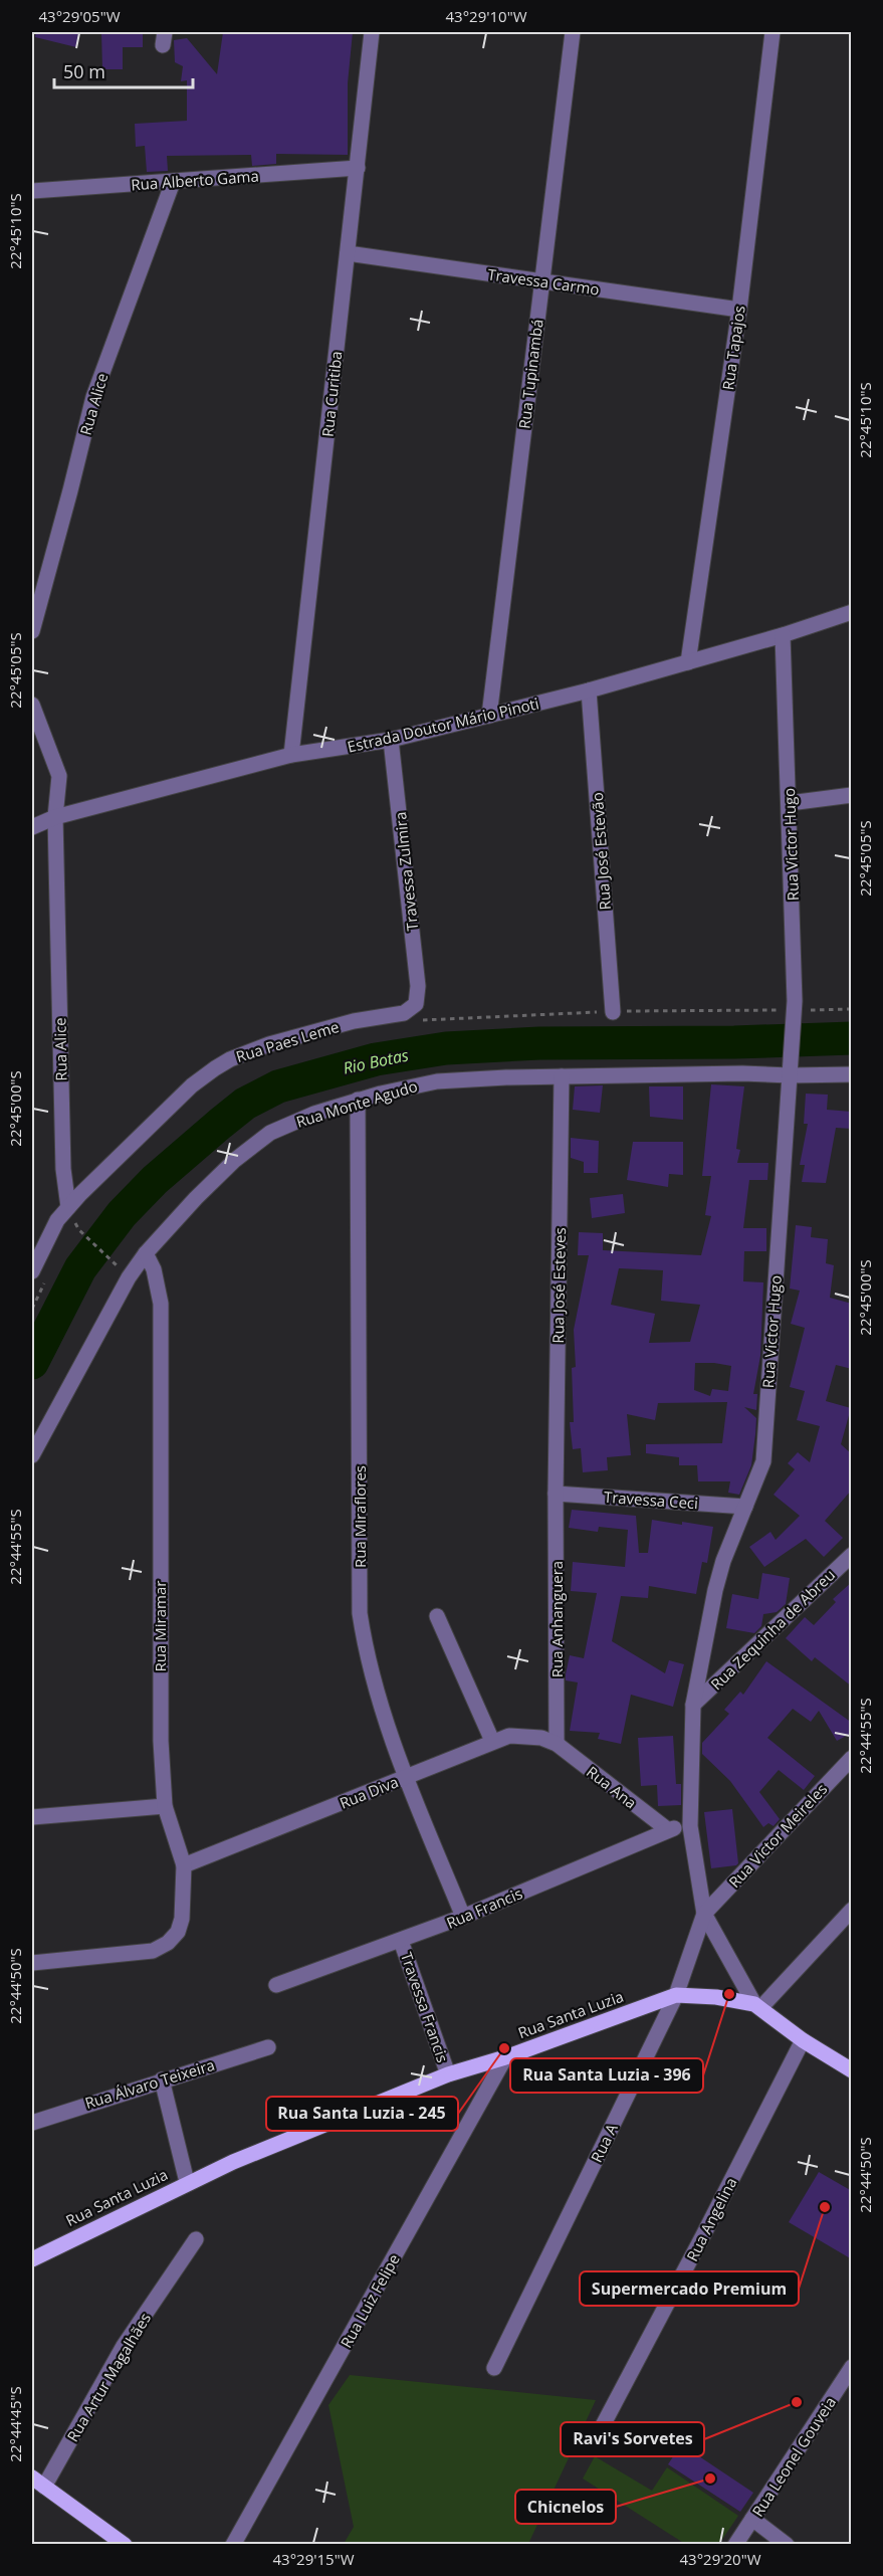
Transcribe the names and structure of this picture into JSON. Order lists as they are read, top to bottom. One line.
{"streets":{"main road":["Rua Santa Luzia"],"street":["Rua Alberto Gama","Travessa Carmo","Rua Tapajos","Rua Tupinambá","Rua Curitiba","Rua Alice","Estrada Doutor Mário Pinoti","Rua Victor Hugo","Rua José Estevão","Travessa Zulmira","Rua Paes Leme","Rua Monte Agudo","Rua José Esteves","Travessa Ceci","Rua Miraflores","Rua Anhanguera","Rua Miramar","Rua Zequinha de Abreu","Rua Ana","Rua Diva","Rua Victor Meireles","Rua Francis","Travessa Francis","Rua Álvaro Teixeira","Rua A","Rua Angelina","Rua Luiz Felipe","Rua Artur Magalhães","Rua Leonel Gouveia"]},"crossings":[["Rua Alberto Gama","Rua Curitiba"],["Rua Alberto Gama","Rua Alice"],["Travessa Carmo","Rua Tapajos"],["Travessa Carmo","Rua Tupinambá"],["Travessa Carmo","Rua Curitiba"],["Rua Tapajos","Estrada Doutor Mário Pinoti"],["Rua Tupinambá","Estrada Doutor Mário Pinoti"],["Rua Curitiba","Estrada Doutor Mário Pinoti"],["Rua Alice","Estrada Doutor Mário Pinoti"],["Rua Alice","Rua Paes Leme"],["Estrada Doutor Mário Pinoti","Rua Victor Hugo"],["Estrada Doutor Mário Pinoti","Rua José Estevão"],["Estrada Doutor Mário Pinoti","Travessa Zulmira"],["Rua Victor Hugo","Rua Monte Agudo"],["Rua Victor Hugo","Travessa Ceci"],["Rua Victor Hugo","Rua Zequinha de Abreu"],["Rua Victor Hugo","Rua Victor Meireles"],["Rua Victor Hugo","Rua Francis"],["Rua Victor Hugo","Rua Santa Luzia"],["Rua Victor Hugo","Rua A"],["Travessa Zulmira","Rua Paes Leme"],["Rua Monte Agudo","Rua José Esteves"],["Rua Monte Agudo","Rua Miraflores"],["Rua Monte Agudo","Rua Miramar"],["Rua José Esteves","Travessa Ceci"],["Rua José Esteves","Rua Anhanguera"],["Travessa Ceci","Rua Anhanguera"],["Rua Miraflores","Rua Diva"],["Rua Miraflores","Rua Francis"],["Rua Anhanguera","Rua Ana"],["Rua Anhanguera","Rua Diva"],["Rua Miramar","Rua Diva"],["Rua Ana","Rua Diva"],["Rua Ana","Rua Francis"],["Rua Victor Meireles","Rua A"],["Rua Francis","Travessa Francis"],["Travessa Francis","Rua Santa Luzia"],["Rua Santa Luzia","Rua A"],["Rua Santa Luzia","Rua Angelina"],["Rua Santa Luzia","Rua Luiz Felipe"]],"water":["Rio Botas"],"places":["Rua Santa Luzia - 396","Rua Santa Luzia - 245","Supermercado Premium","Ravi's Sorvetes","Chicnelos"],"scale_bar":"50 m","coordinates":["43°29'05\"W","43°29'10\"W","22°45'10\"S","22°45'05\"S","22°45'00\"S","22°44'55\"S","22°44'50\"S","22°44'45\"S","43°29'15\"W","43°29'20\"W"]}
